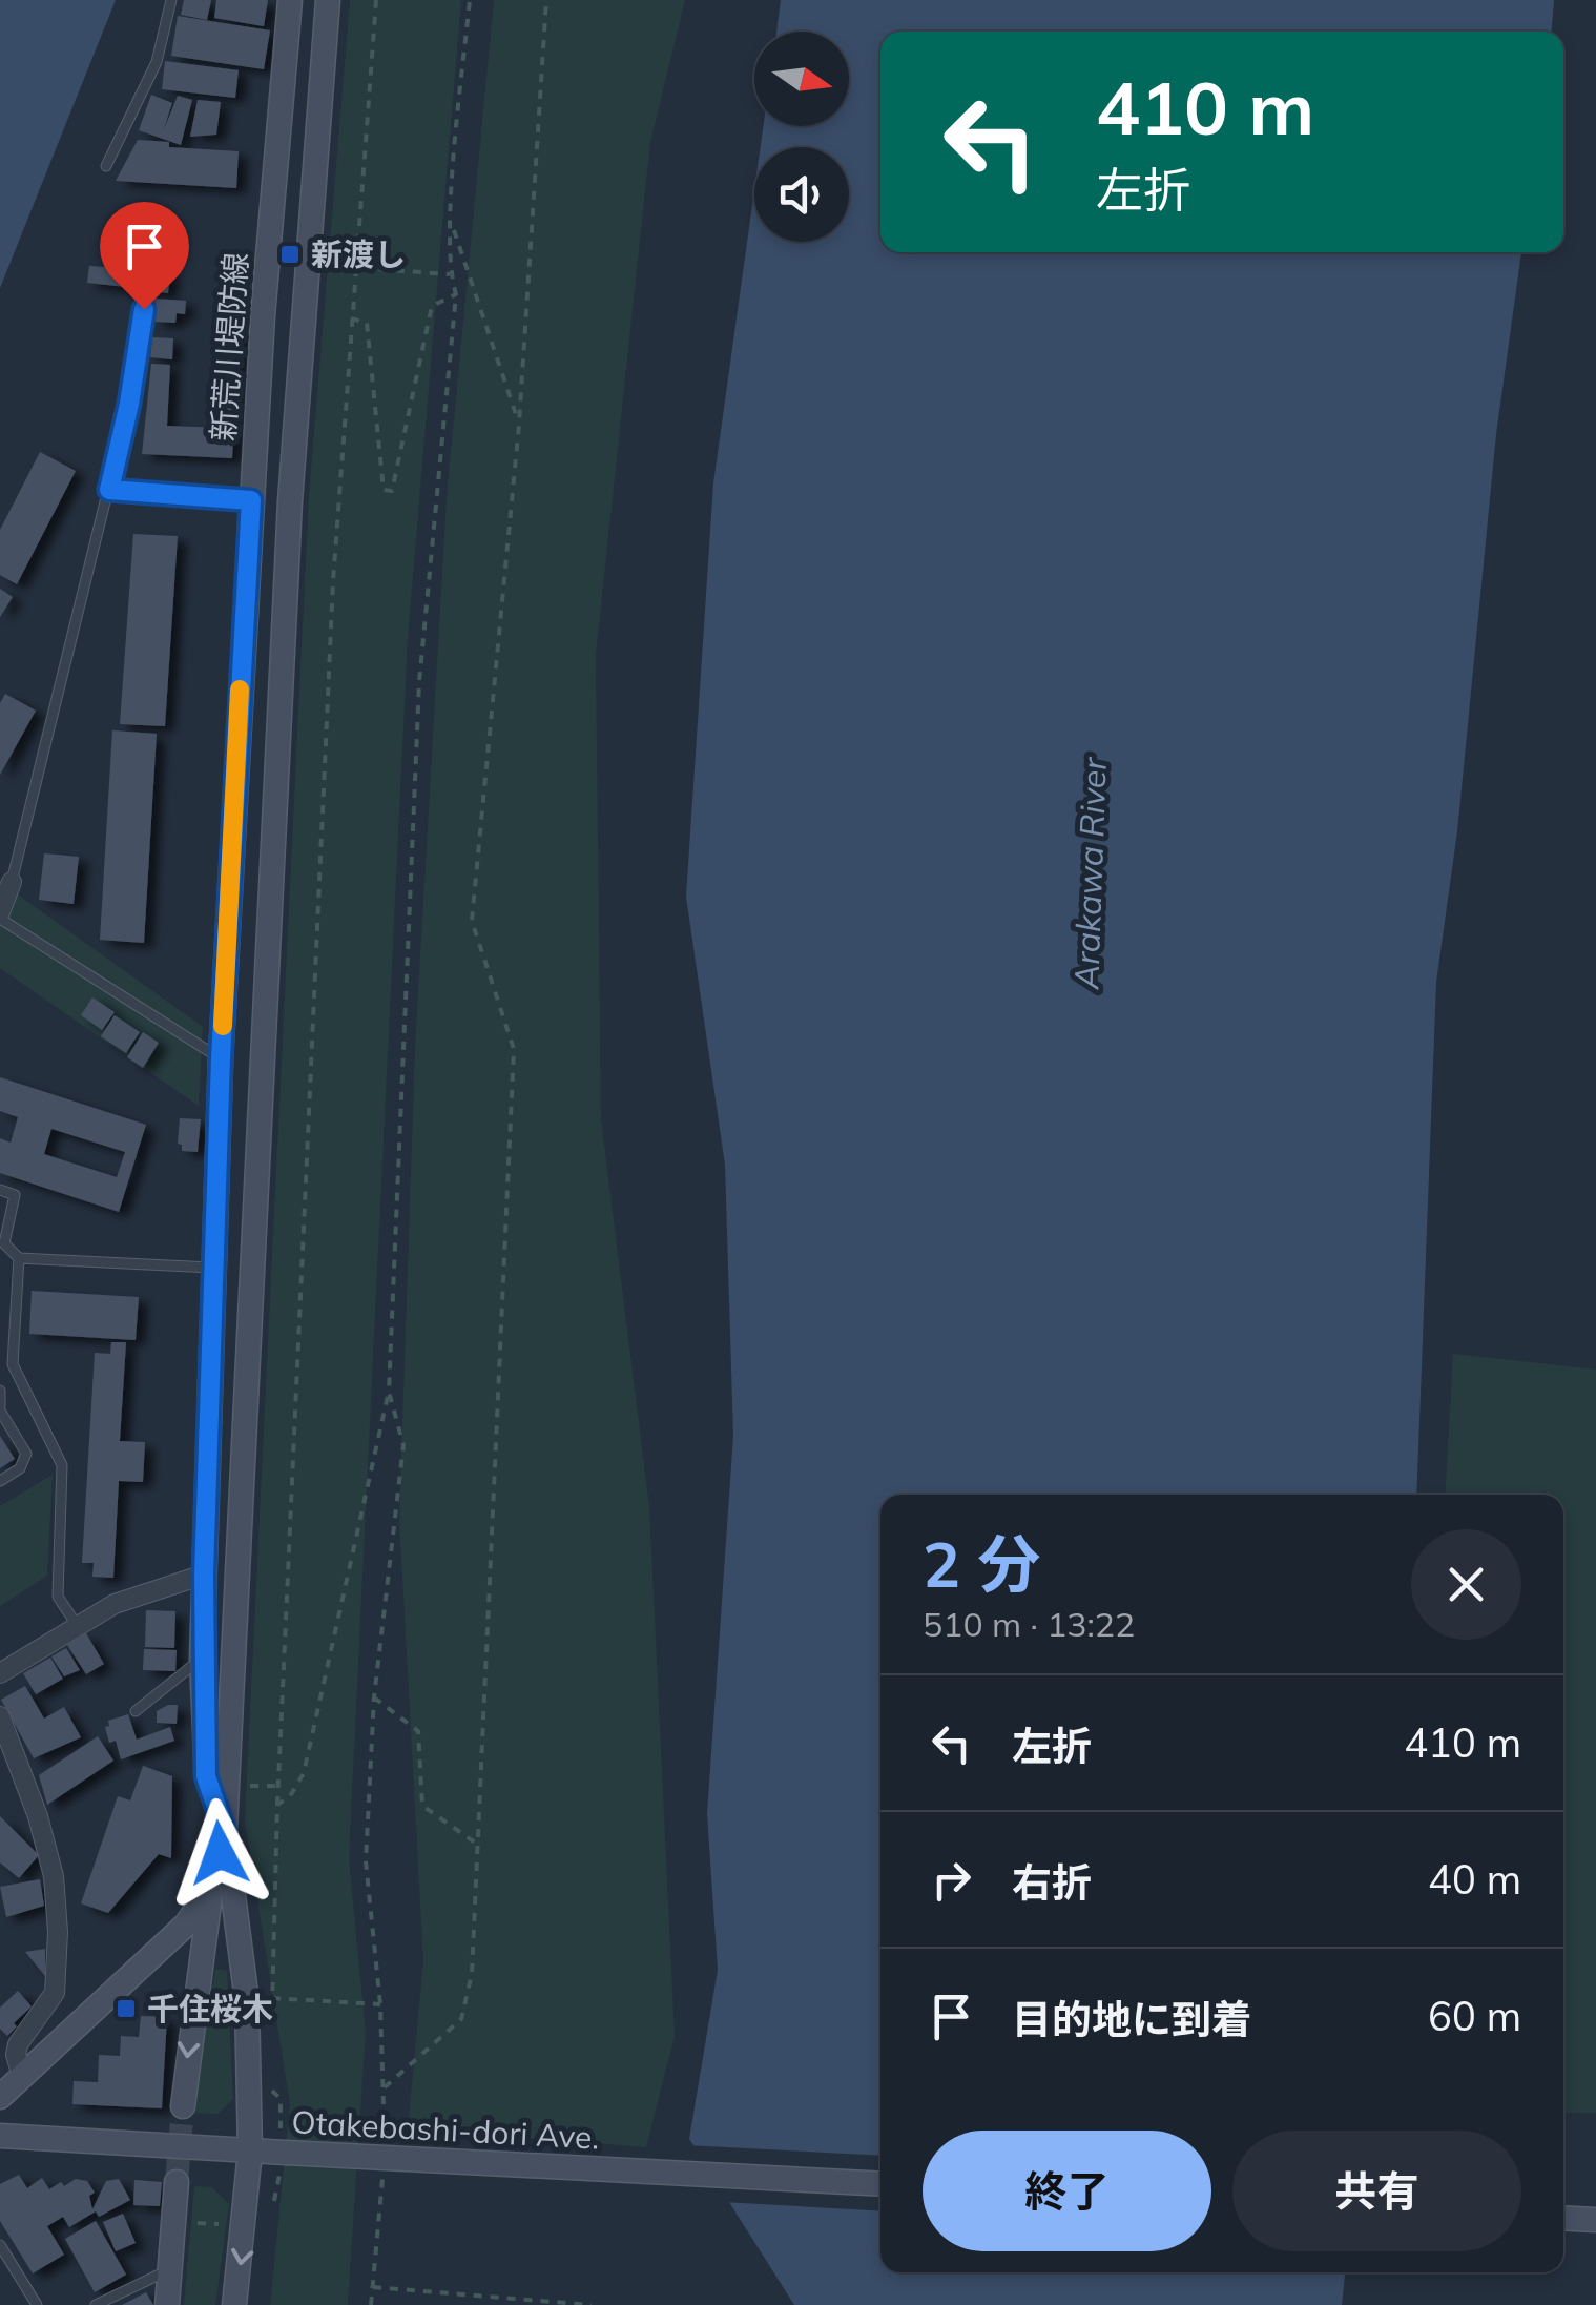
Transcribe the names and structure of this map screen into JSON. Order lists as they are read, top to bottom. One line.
{"streets":{"main road":["新荒川堤防線","Otakebashi-dori Ave."]},"water":["Arakawa River"],"places":{"transit":["新渡し","千住桜木"]},"north":"right","page":{"turn":["410 m","左折"],"heading":["2 分","510 m · 13:22"],"list":[{"name":"左折","value":"410 m"},{"name":"右折","value":"40 m"},{"name":"目的地に到着","value":"60 m"}],"buttons":["終了","共有"]}}
